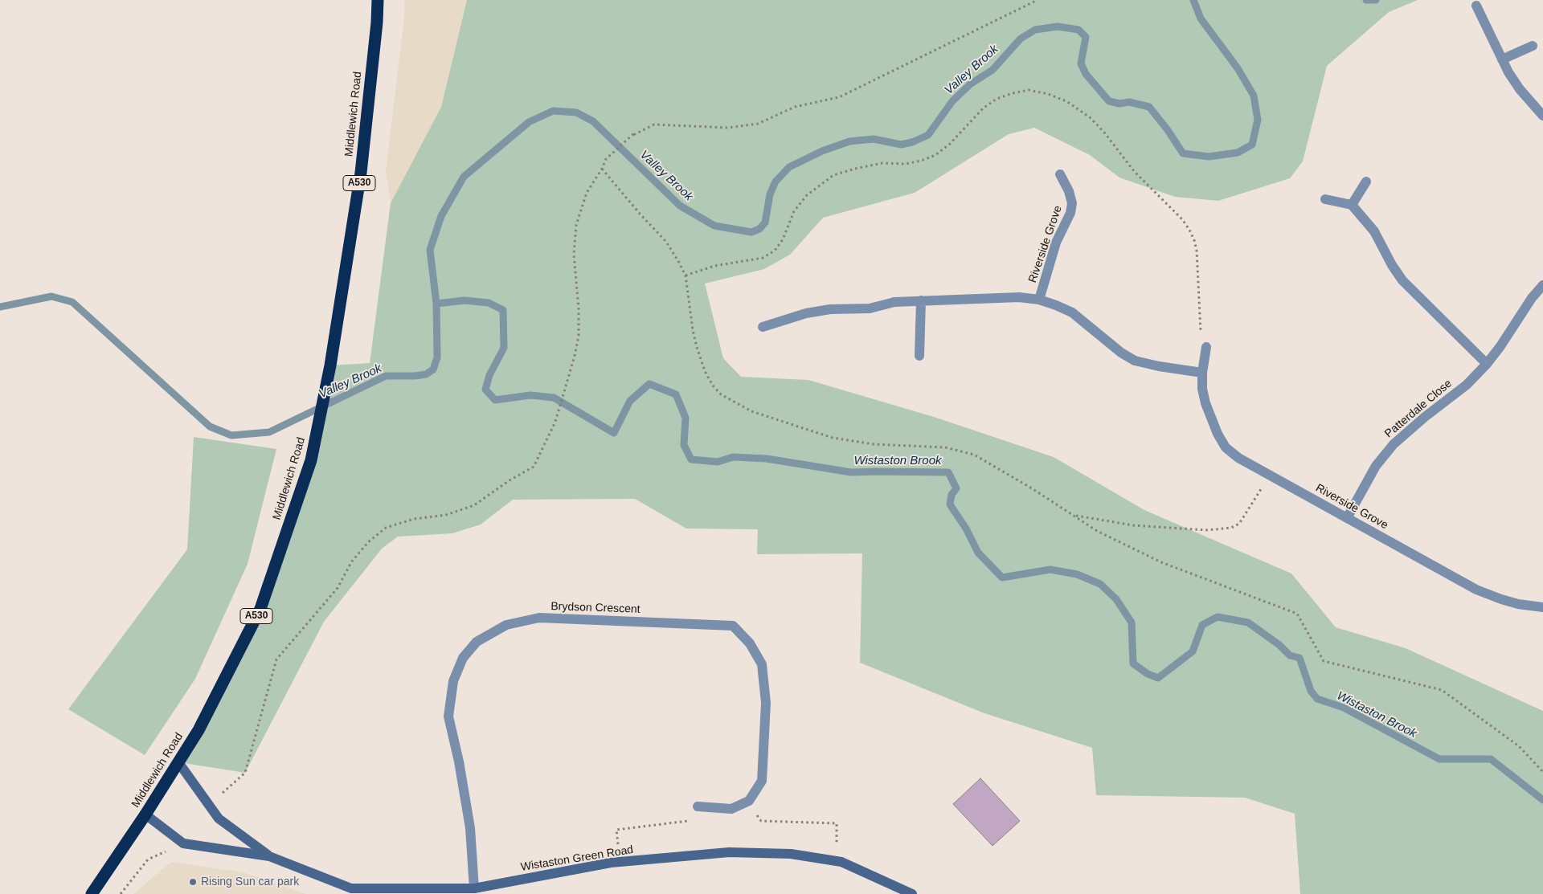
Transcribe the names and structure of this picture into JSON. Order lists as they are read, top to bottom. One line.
{"streets":{"highway":["Middlewich Road","A530"],"street":["Riverside Grove","Patterdale Close","Brydson Crescent","Wistaston Green Road"]},"crossings":[["Middlewich Road","Wistaston Green Road"],["Riverside Grove","Patterdale Close"],["Brydson Crescent","Wistaston Green Road"]],"water":["Valley Brook","Wistaston Brook"],"places":["Rising Sun car park"]}
